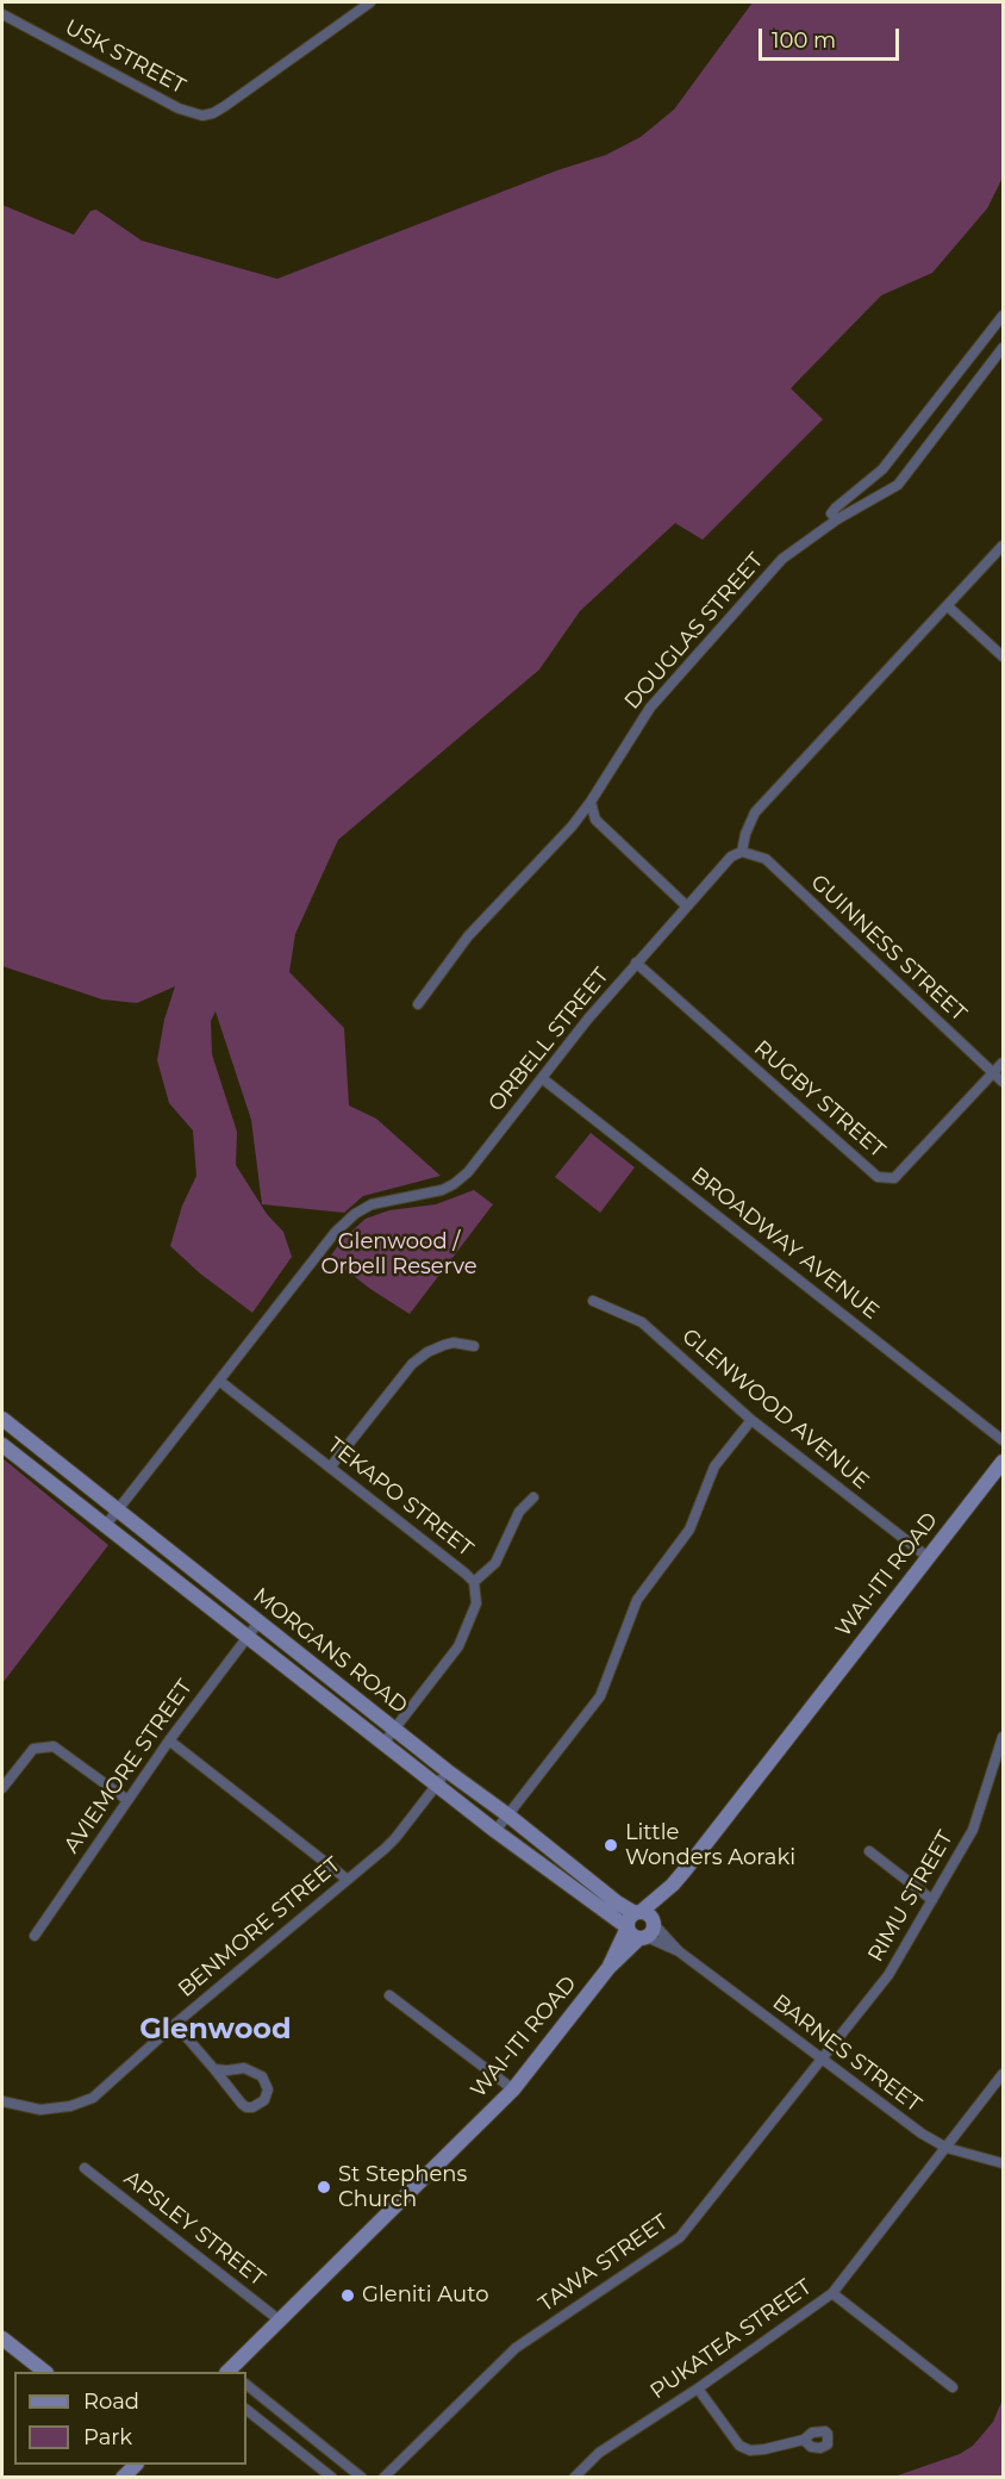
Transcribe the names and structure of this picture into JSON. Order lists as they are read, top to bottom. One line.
{"streets":{"street":["USK STREET","DOUGLAS STREET","GUINNESS STREET","ORBELL STREET","RUGBY STREET","BROADWAY AVENUE","GLENWOOD AVENUE","TEKAPO STREET","WAI-ITI ROAD","MORGANS ROAD","AVIEMORE STREET","RIMU STREET","BENMORE STREET","BARNES STREET","APSLEY STREET","TAWA STREET","PUKATEA STREET"]},"crossings":[["GUINNESS STREET","ORBELL STREET"],["GUINNESS STREET","RUGBY STREET"],["ORBELL STREET","RUGBY STREET"],["ORBELL STREET","BROADWAY AVENUE"],["ORBELL STREET","TEKAPO STREET"],["ORBELL STREET","MORGANS ROAD"],["GLENWOOD AVENUE","WAI-ITI ROAD"],["TEKAPO STREET","MORGANS ROAD"],["WAI-ITI ROAD","MORGANS ROAD"],["WAI-ITI ROAD","BARNES STREET"],["WAI-ITI ROAD","APSLEY STREET"],["MORGANS ROAD","AVIEMORE STREET"],["MORGANS ROAD","BENMORE STREET"],["MORGANS ROAD","BARNES STREET"],["RIMU STREET","BARNES STREET"],["RIMU STREET","TAWA STREET"],["BARNES STREET","TAWA STREET"],["BARNES STREET","PUKATEA STREET"]],"districts":["Glenwood"],"parks":["Glenwood / Orbell Reserve"],"places":["Little Wonders Aoraki","St Stephens Church","Gleniti Auto"],"legend":["Road","Park"],"scale_bar":"100 m"}
